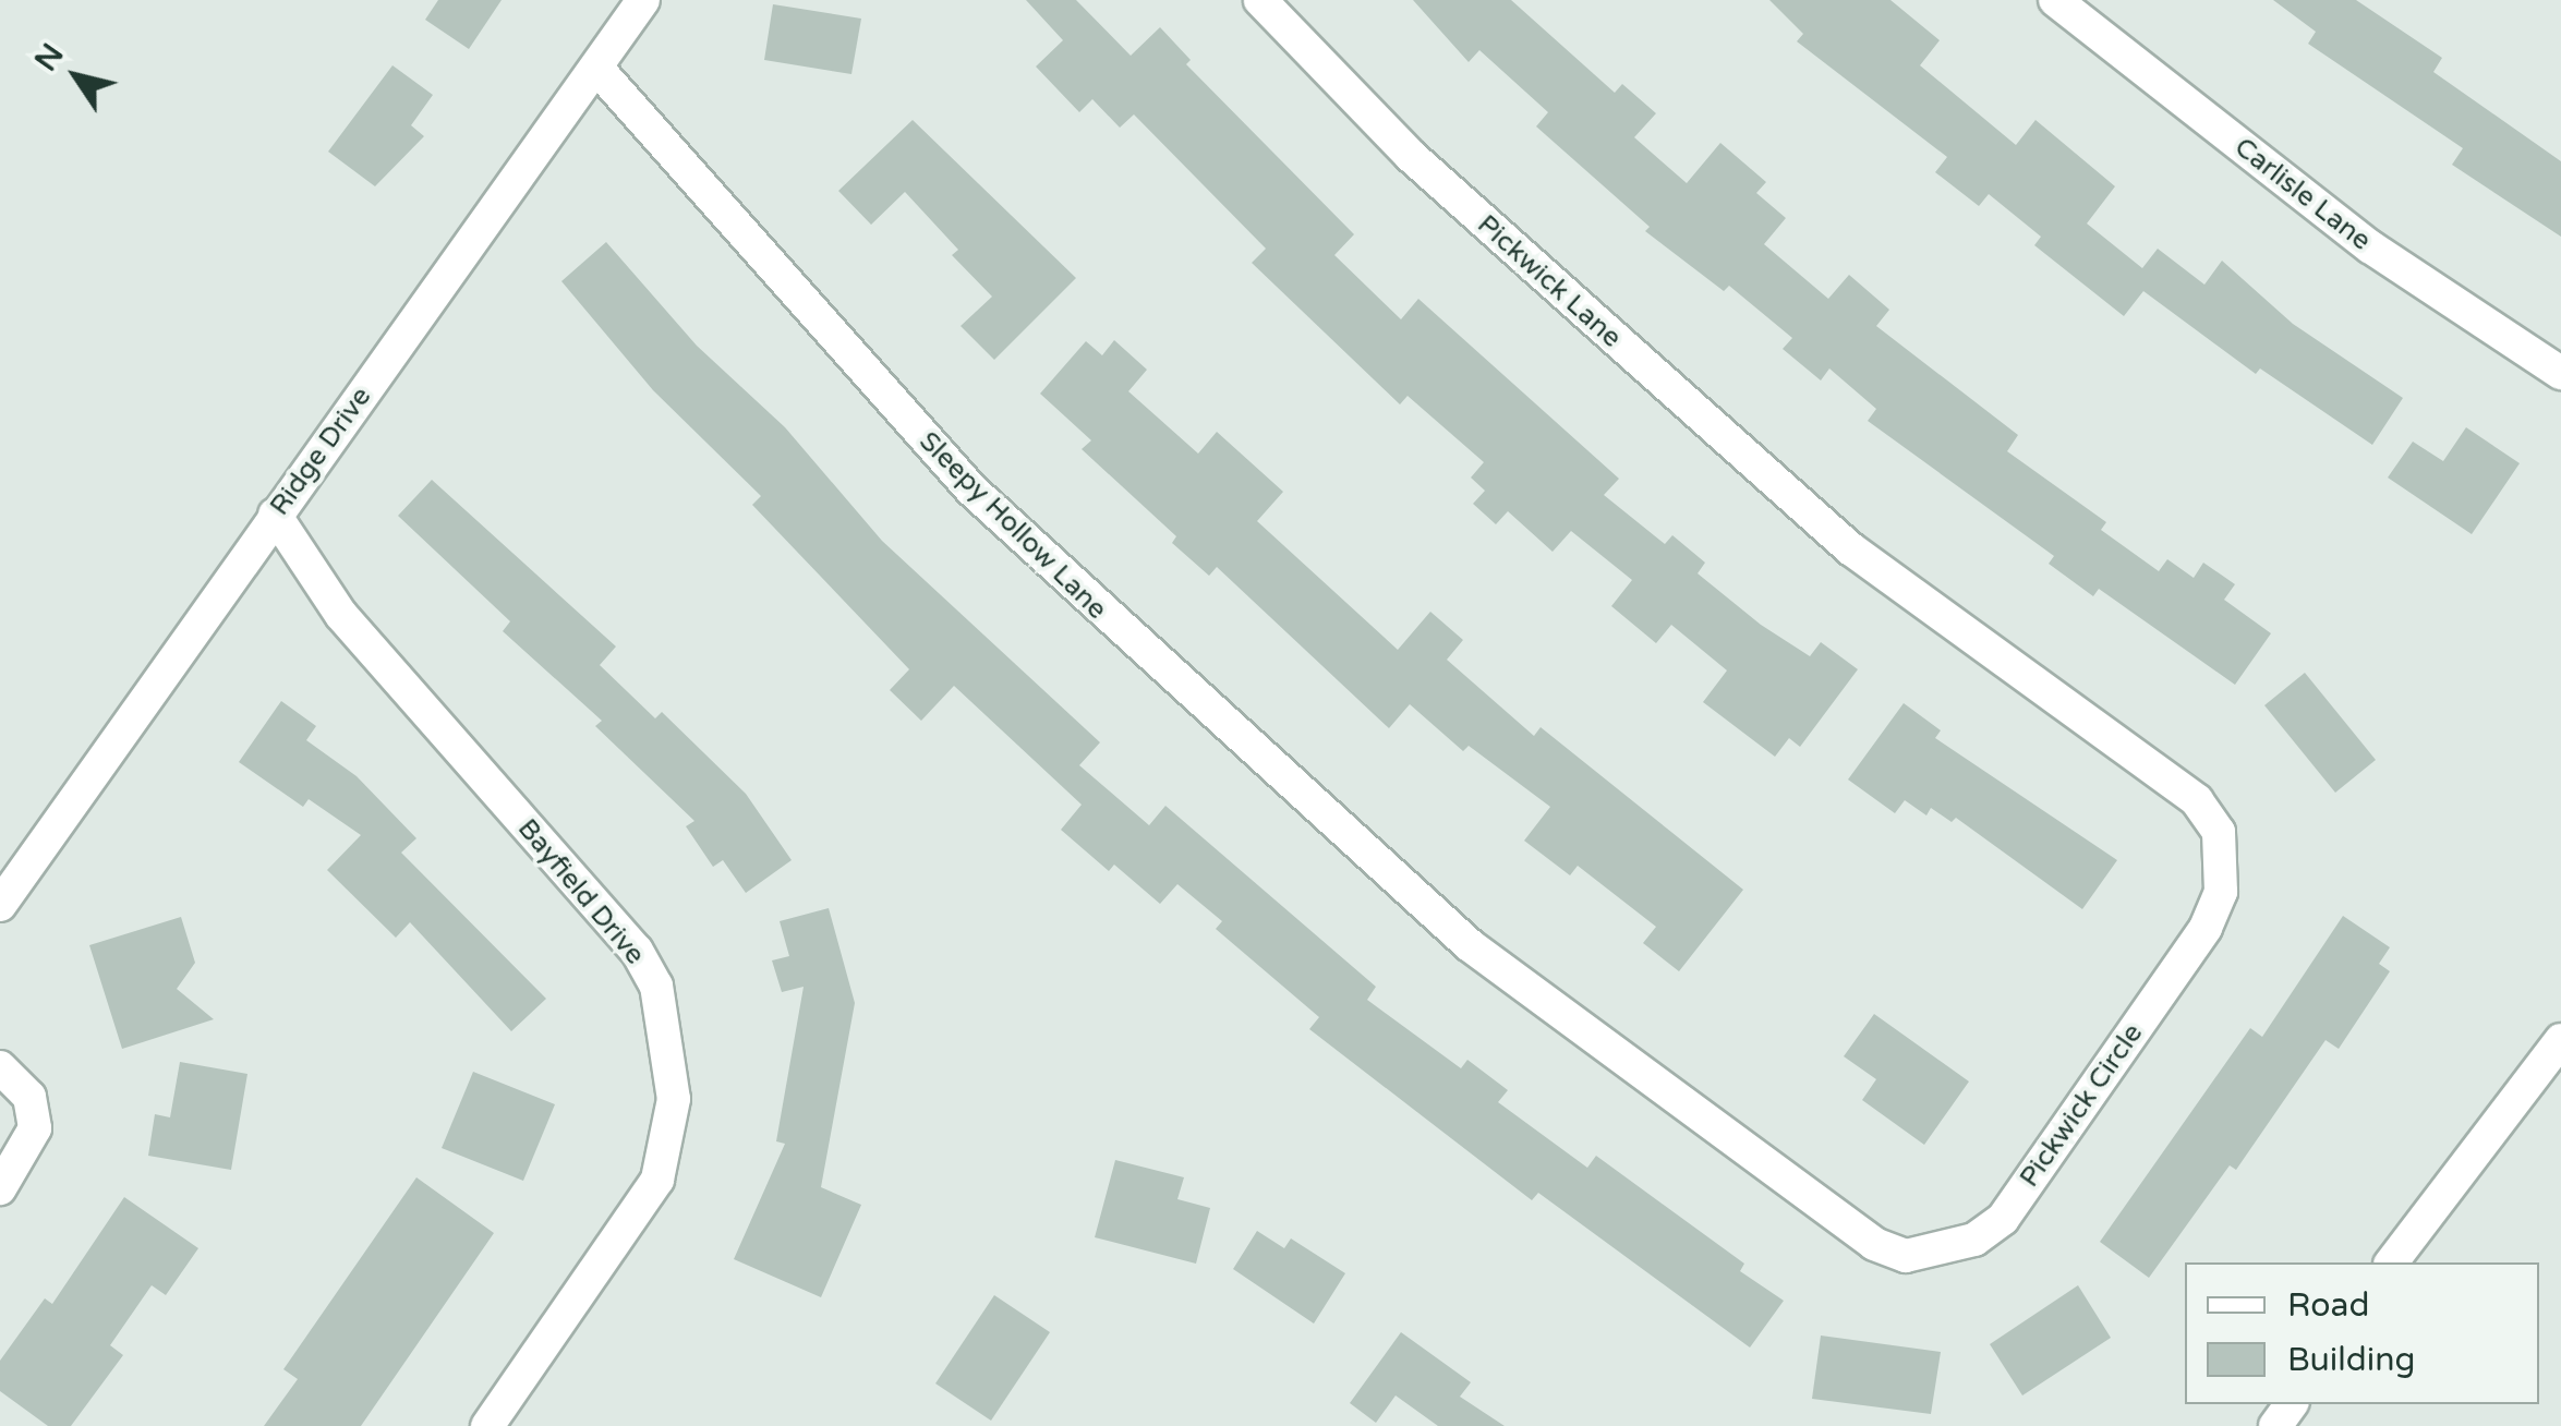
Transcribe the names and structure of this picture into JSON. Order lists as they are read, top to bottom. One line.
{"streets":{"street":["Carlisle Lane","Pickwick Lane","Ridge Drive","Sleepy Hollow Lane","Bayfield Drive","Pickwick Circle"]},"crossings":[["Pickwick Lane","Pickwick Circle"],["Ridge Drive","Sleepy Hollow Lane"],["Ridge Drive","Bayfield Drive"],["Sleepy Hollow Lane","Pickwick Circle"]],"legend":["Road","Building"],"north":"top left"}
